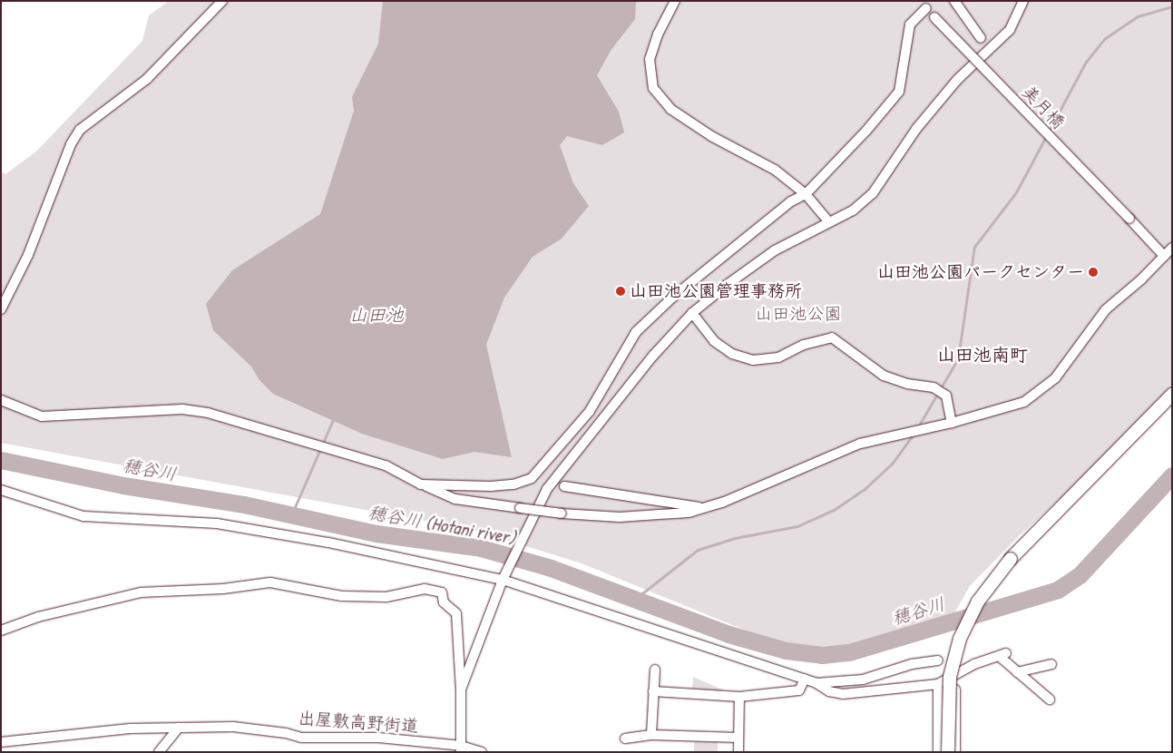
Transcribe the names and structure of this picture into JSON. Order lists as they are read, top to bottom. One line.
{"streets":{"street":["美月橋","出屋敷高野街道"]},"districts":["山田池南町"],"water":["山田池","穂谷川","穂谷川 (Hotani river)"],"parks":["山田池公園"],"places":["山田池公園パークセンター","山田池公園管理事務所"]}
